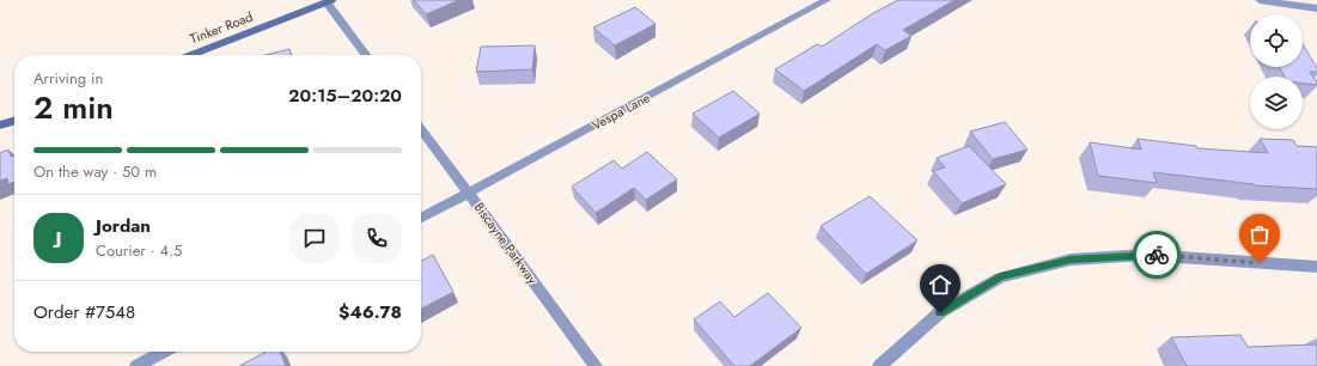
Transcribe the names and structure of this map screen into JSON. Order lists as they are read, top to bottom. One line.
{"streets":{"street":["Tinker Road","Vespa Lane","Biscayne Parkway"]},"crossings":[["Vespa Lane","Biscayne Parkway"]],"page":{"heading":["2 min","Arriving in","20:15–20:20"],"panel":["Jordan","Courier · 4.5","Order #7548","$46.78"],"bar":"On the way · 50 m","round":"J"}}
